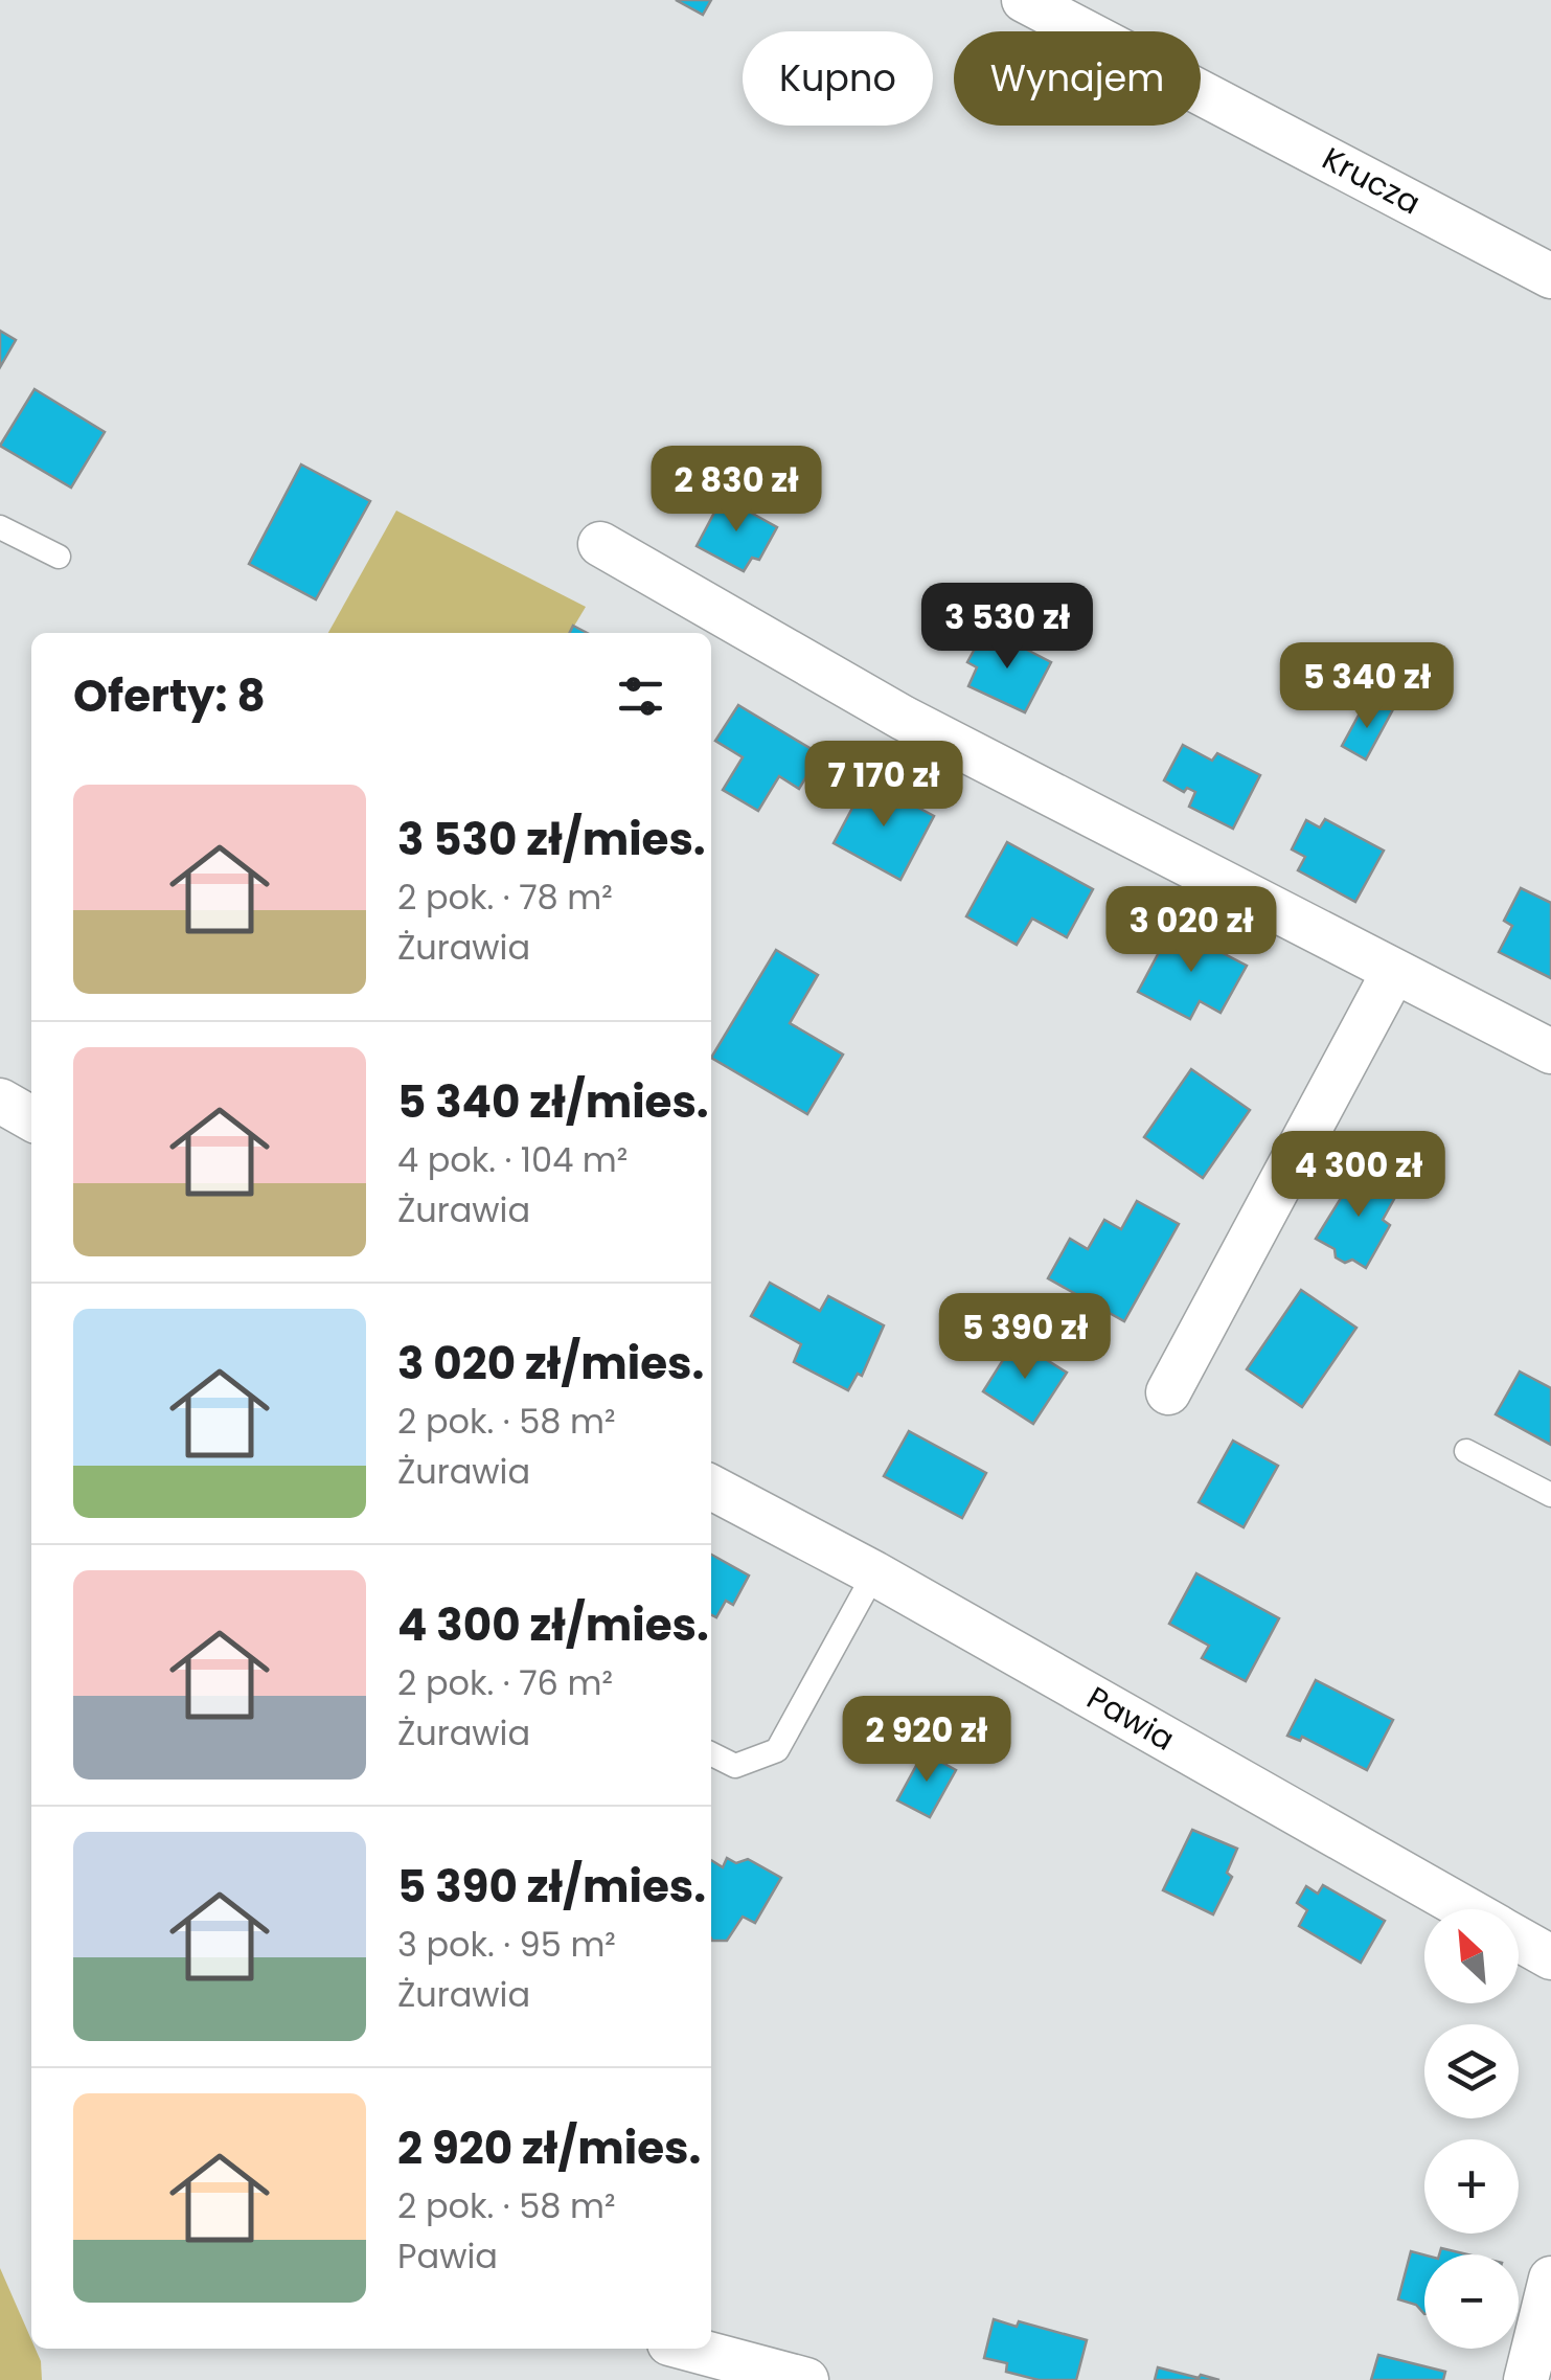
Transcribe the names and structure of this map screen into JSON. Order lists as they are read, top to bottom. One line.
{"streets":{"street":["Krucza","Pawia"]},"north":"top left","page":{"chip":["Kupno","Wynajem"],"price":["2 830 zł","3 530 zł","5 340 zł","7 170 zł","3 020 zł","4 300 zł","5 390 zł","2 920 zł"],"heading":"Oferty: 8","list":[{"name":"3 530 zł/mies.","note":"2 pok. · 78 m² · Żurawia"},{"name":"5 340 zł/mies.","note":"4 pok. · 104 m² · Żurawia"},{"name":"3 020 zł/mies.","note":"2 pok. · 58 m² · Żurawia"},{"name":"4 300 zł/mies.","note":"2 pok. · 76 m² · Żurawia"},{"name":"5 390 zł/mies.","note":"3 pok. · 95 m² · Żurawia"},{"name":"2 920 zł/mies.","note":"2 pok. · 58 m² · Pawia"}],"map_buttons":["+","−"]}}
